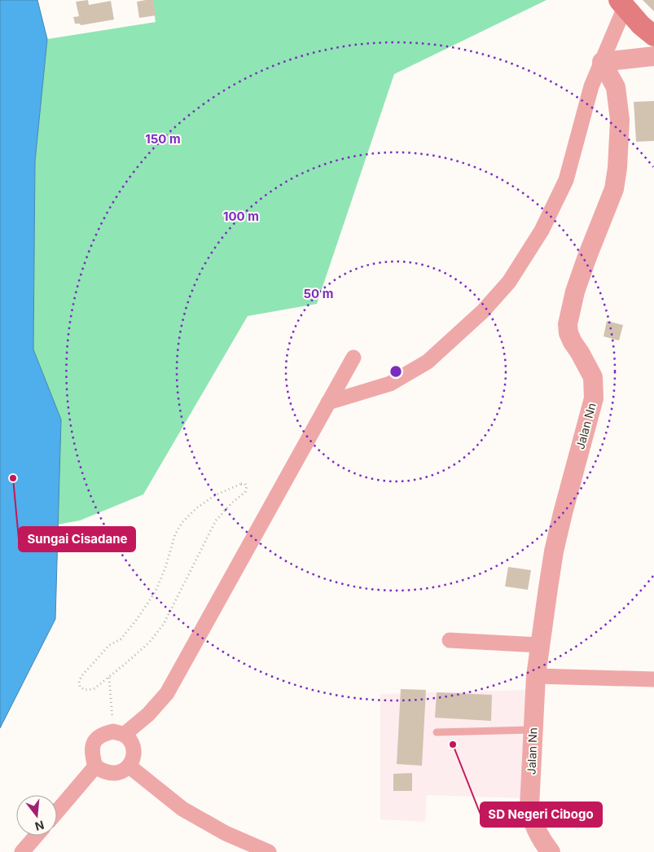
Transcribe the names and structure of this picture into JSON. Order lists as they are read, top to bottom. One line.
{"streets":{"street":["Jalan Nn"]},"places":["Sungai Cisadane","SD Negeri Cibogo"],"north":"bottom","rings":["150 m","100 m","50 m"]}
